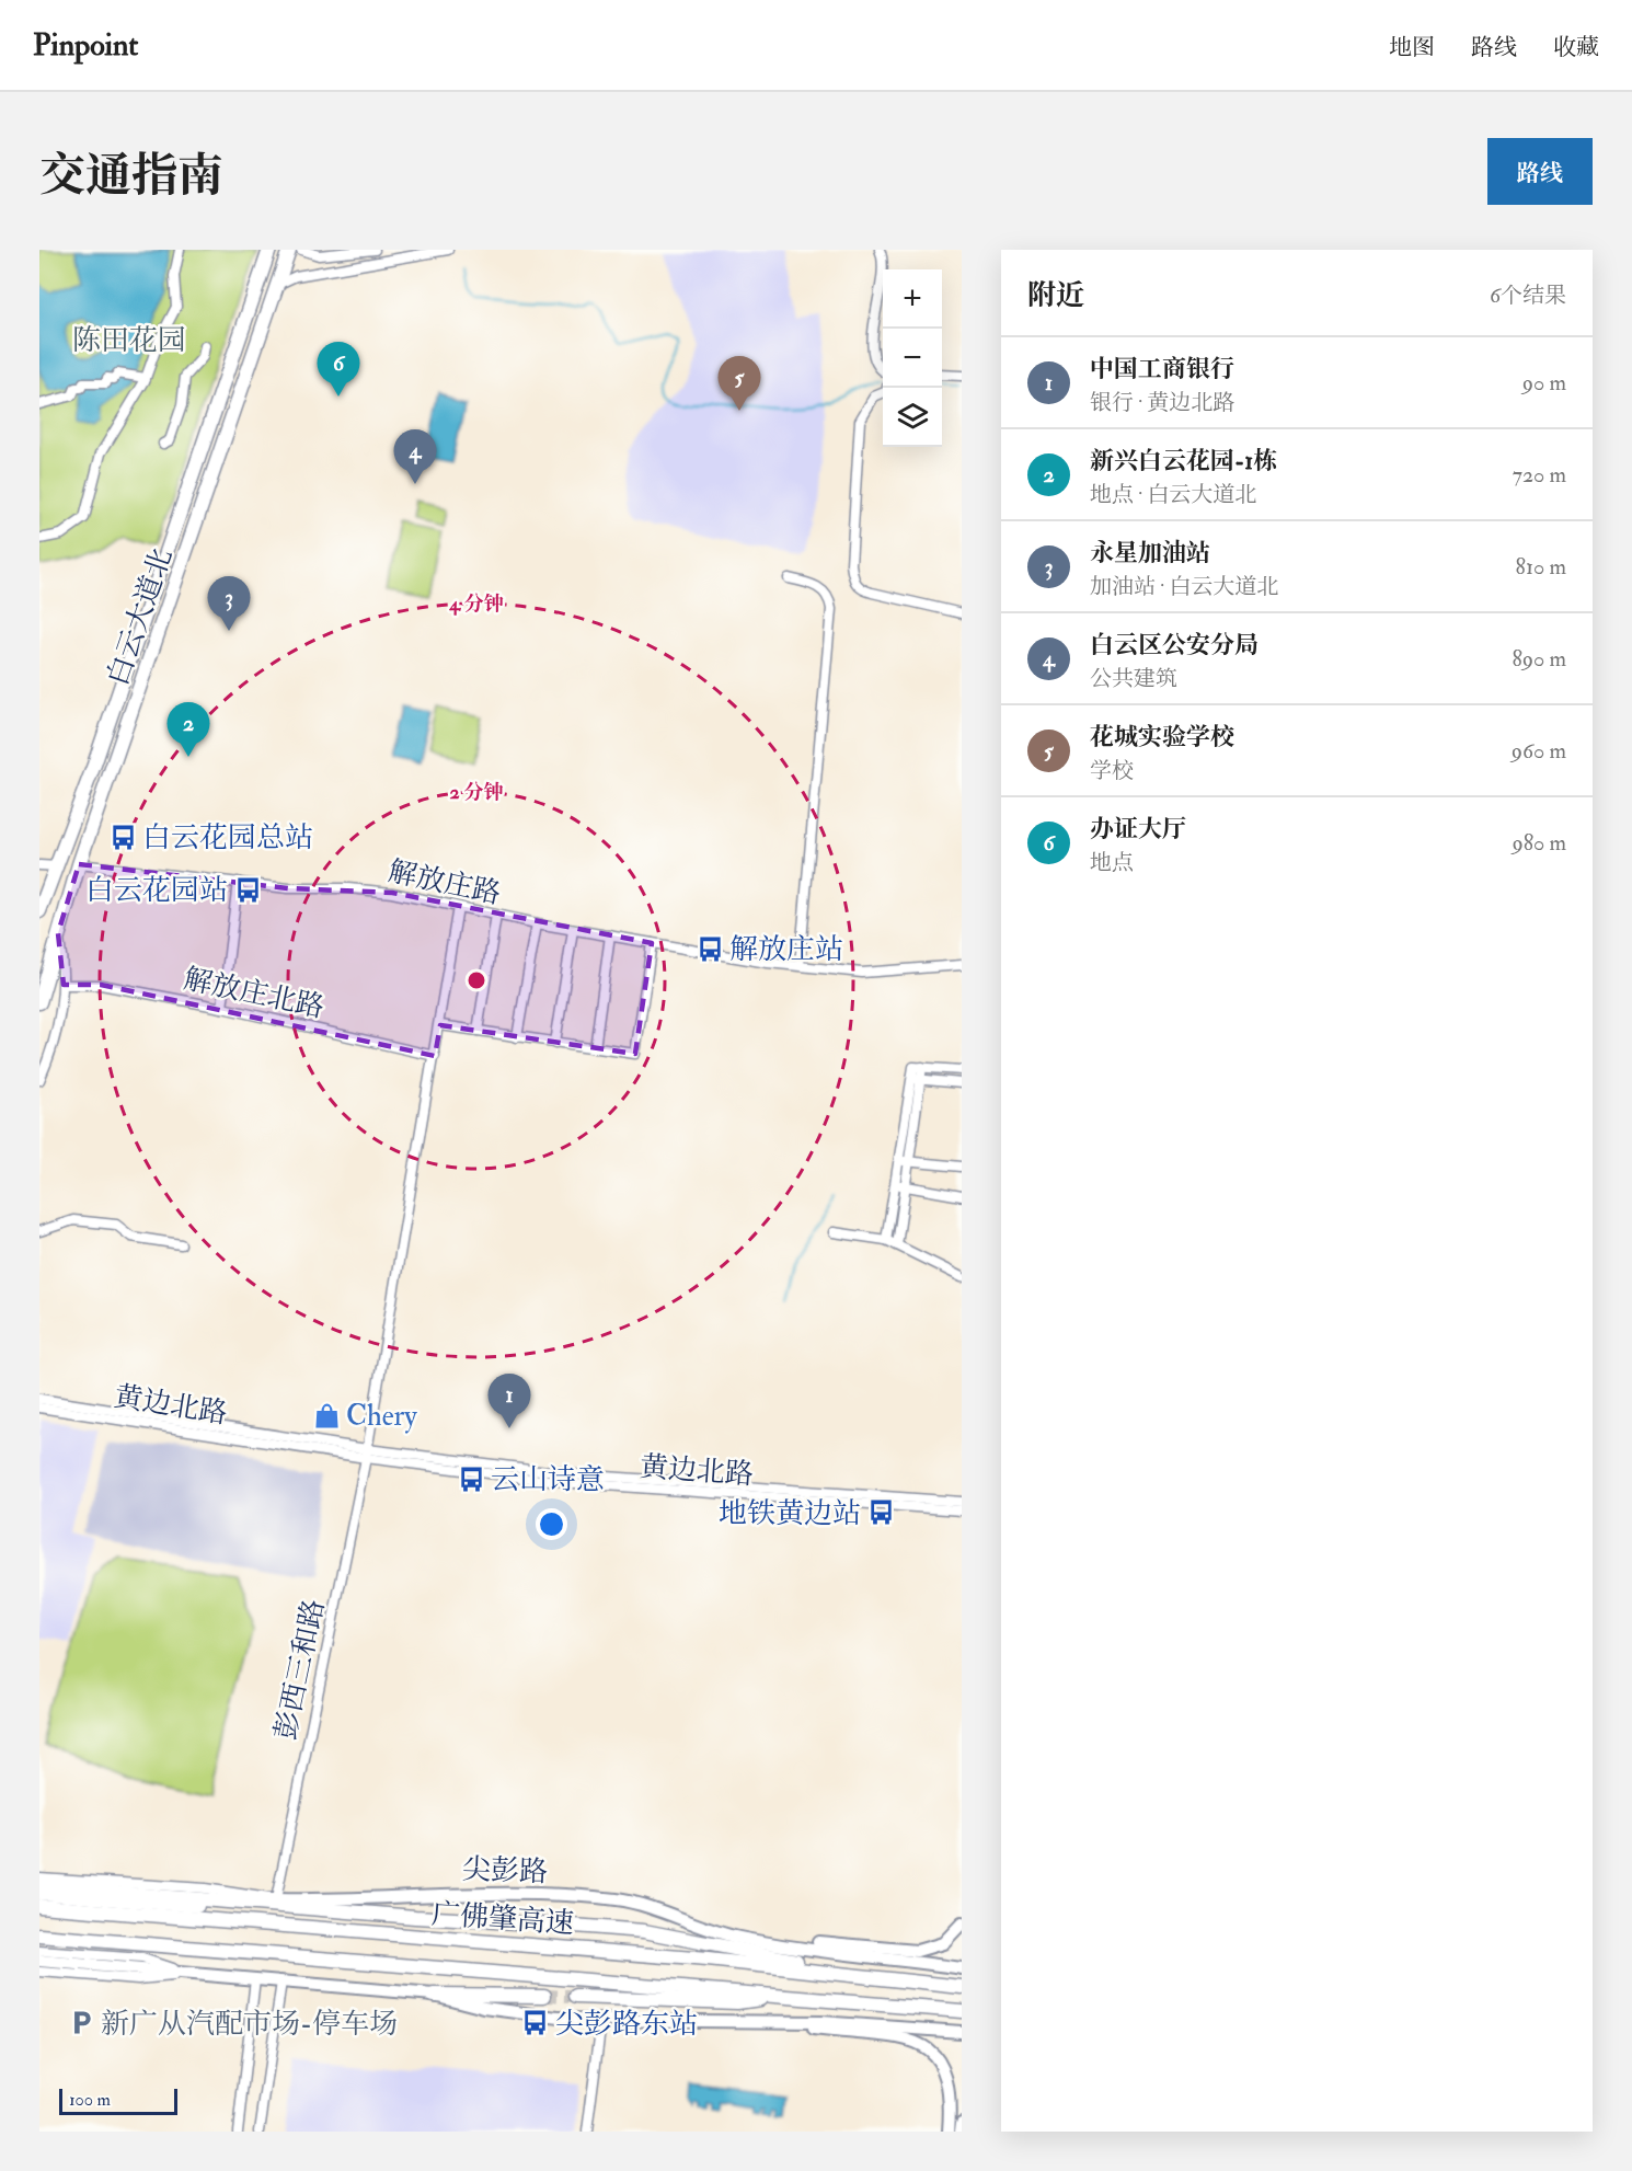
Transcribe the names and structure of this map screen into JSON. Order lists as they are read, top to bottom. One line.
{"streets":{"highway":["白云大道北","广佛肇高速"],"main road":["尖彭路"],"street":["解放庄路","解放庄北路","黄边北路","彭西三和路"]},"crossings":[["白云大道北","解放庄路"],["解放庄路","彭西三和路"],["解放庄北路","彭西三和路"],["黄边北路","彭西三和路"],["彭西三和路","尖彭路"]],"parks":["陈田花园"],"places":{"bus stop":["白云花园总站","白云花园站","解放庄站","云山诗意","地铁黄边站","尖彭路东站"],"shop":["Chery"],"parking":["新广从汽配市场-停车场"]},"scale_bar":"100 m","page":{"header":"Pinpoint","nav":["地图","路线","收藏"],"title":"交通指南","buttons":"路线","heading":["附近","6个结果"],"map_buttons":["+","−"],"list":[{"mark":"1","name":"中国工商银行","note":"银行 · 黄边北路","value":"90 m"},{"mark":"2","name":"新兴白云花园-1栋","note":"地点 · 白云大道北","value":"720 m"},{"mark":"3","name":"永星加油站","note":"加油站 · 白云大道北","value":"810 m"},{"mark":"4","name":"白云区公安分局","note":"公共建筑","value":"890 m"},{"mark":"5","name":"花城实验学校","note":"学校","value":"960 m"},{"mark":"6","name":"办证大厅","note":"地点","value":"980 m"}],"pins":["6","5","4","3","2","1"],"scale":"100 m"},"rings":["4 分钟","2 分钟"]}
